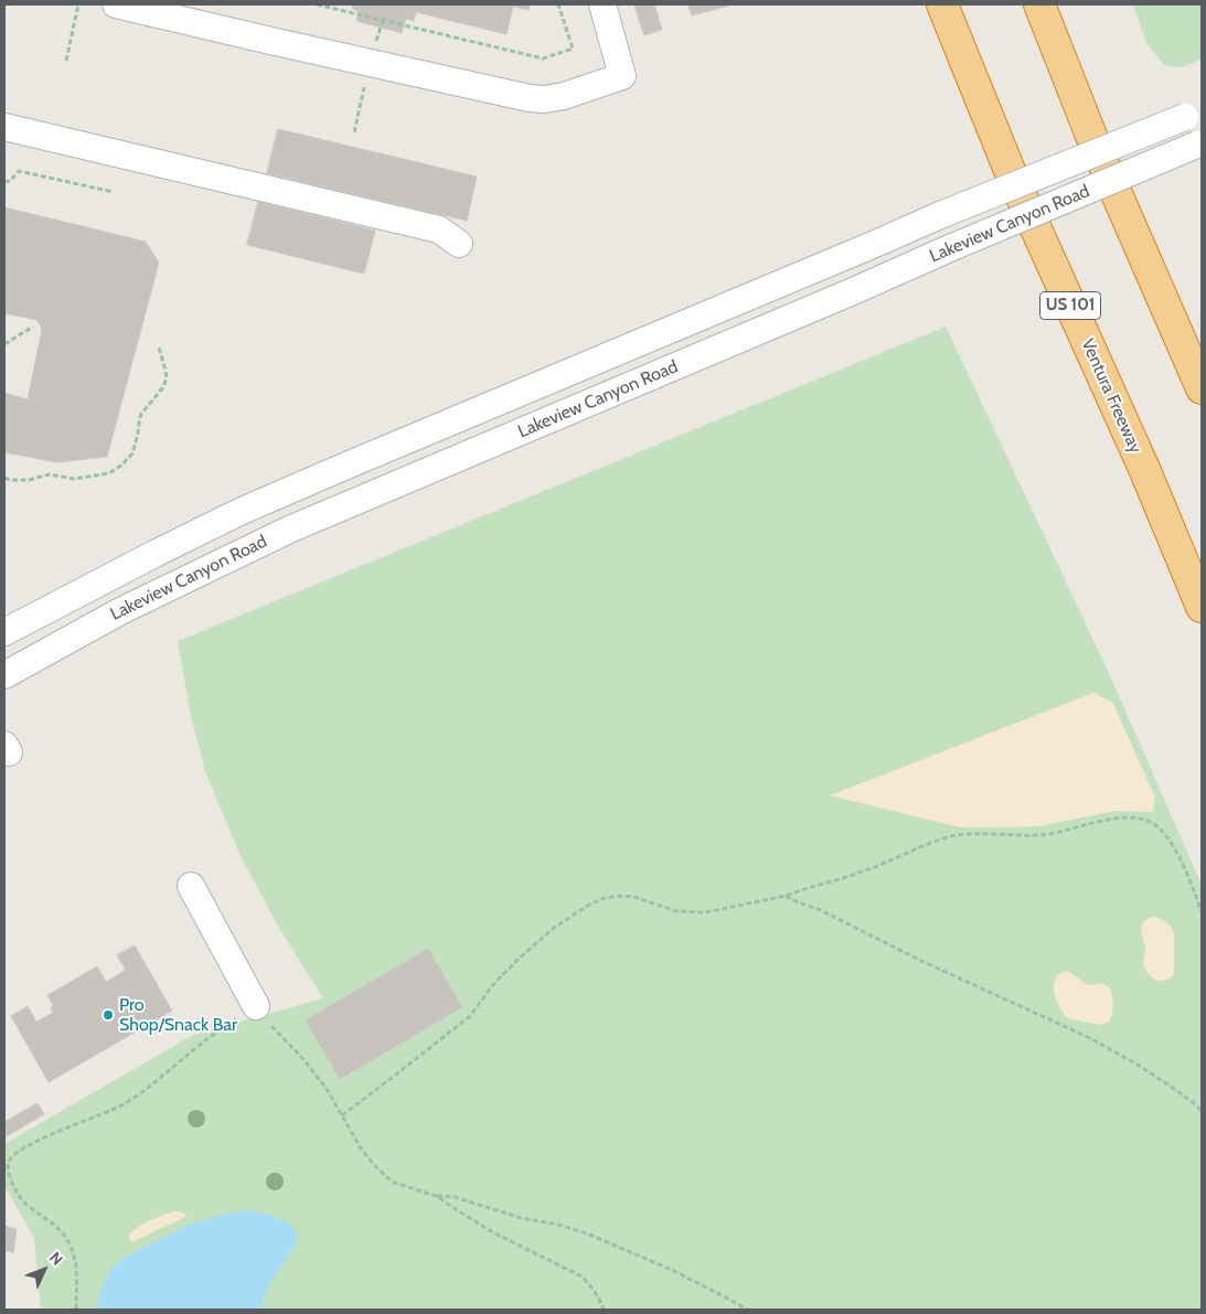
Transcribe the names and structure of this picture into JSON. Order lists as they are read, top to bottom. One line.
{"streets":{"highway":["US 101","Ventura Freeway"],"street":["Lakeview Canyon Road"]},"places":["Pro Shop/Snack Bar"],"north":"top right"}
